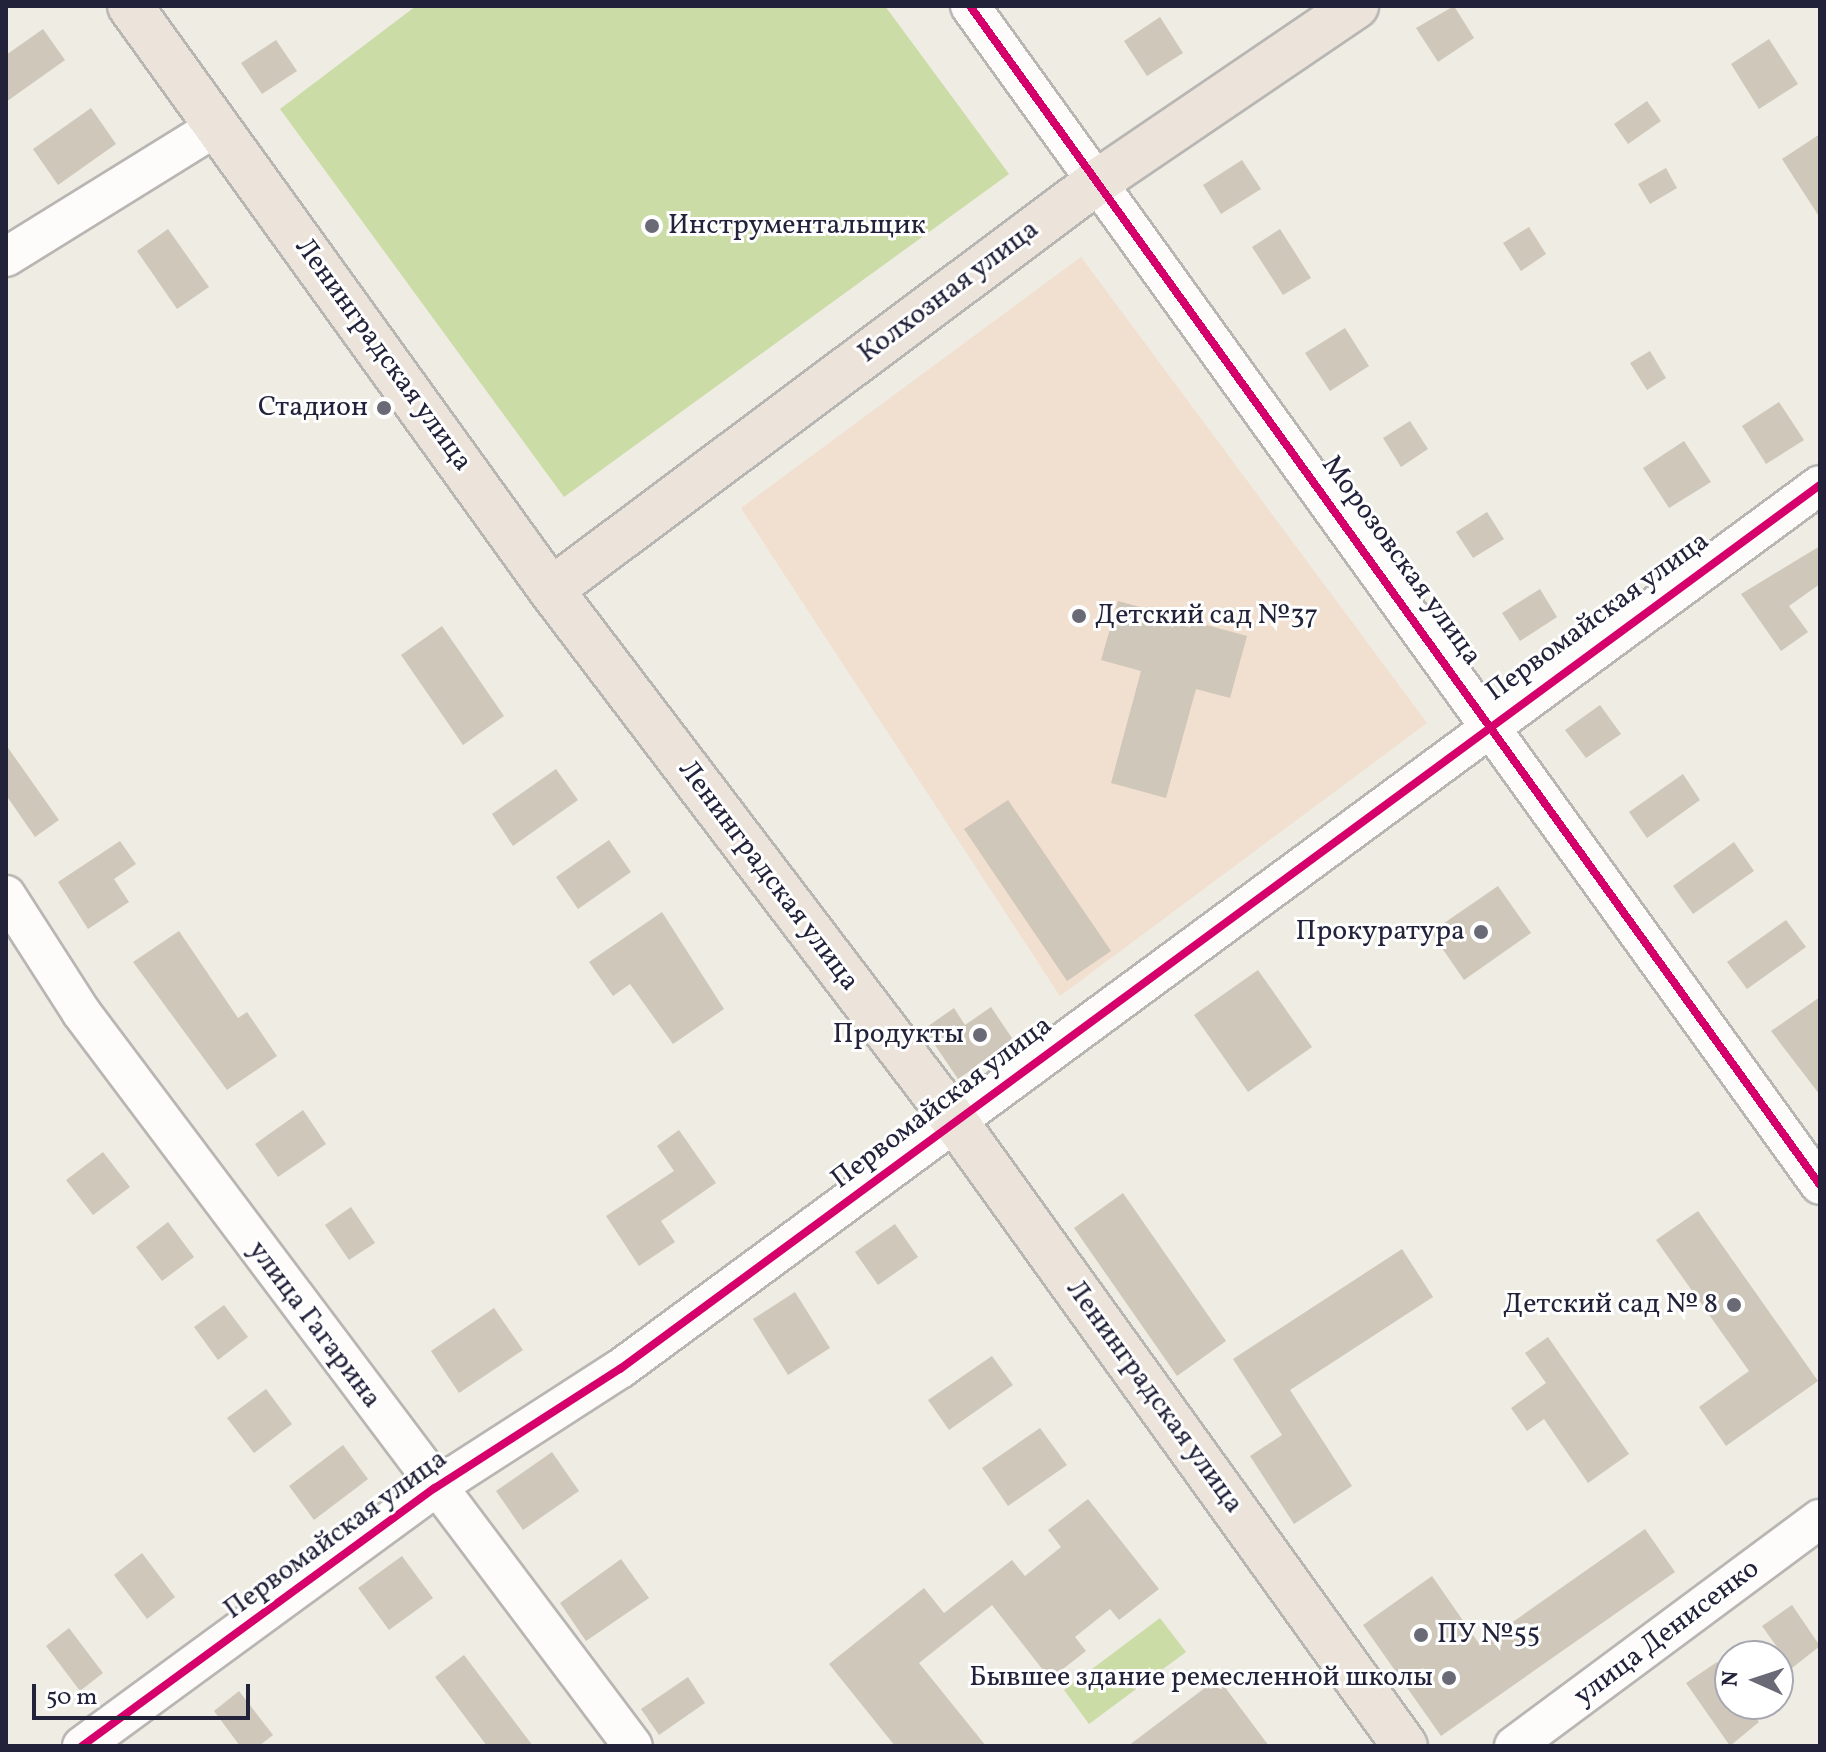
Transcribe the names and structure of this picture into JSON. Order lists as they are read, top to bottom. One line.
{"streets":{"main road":["Колхозная улица","Ленинградская улица"],"street":["Морозовская улица","Первомайская улица","улица Гагарина","улица Денисенко"]},"crossings":[["Колхозная улица","Ленинградская улица"],["Колхозная улица","Морозовская улица"],["Ленинградская улица","Первомайская улица"],["Морозовская улица","Первомайская улица"],["Первомайская улица","улица Гагарина"]],"places":["Инструментальщик","Стадион","Детский сад №37","Прокуратура","Продукты","Детский сад № 8","ПУ №55","Бывшее здание ремесленной школы"],"scale_bar":"50 m","north":"left"}
